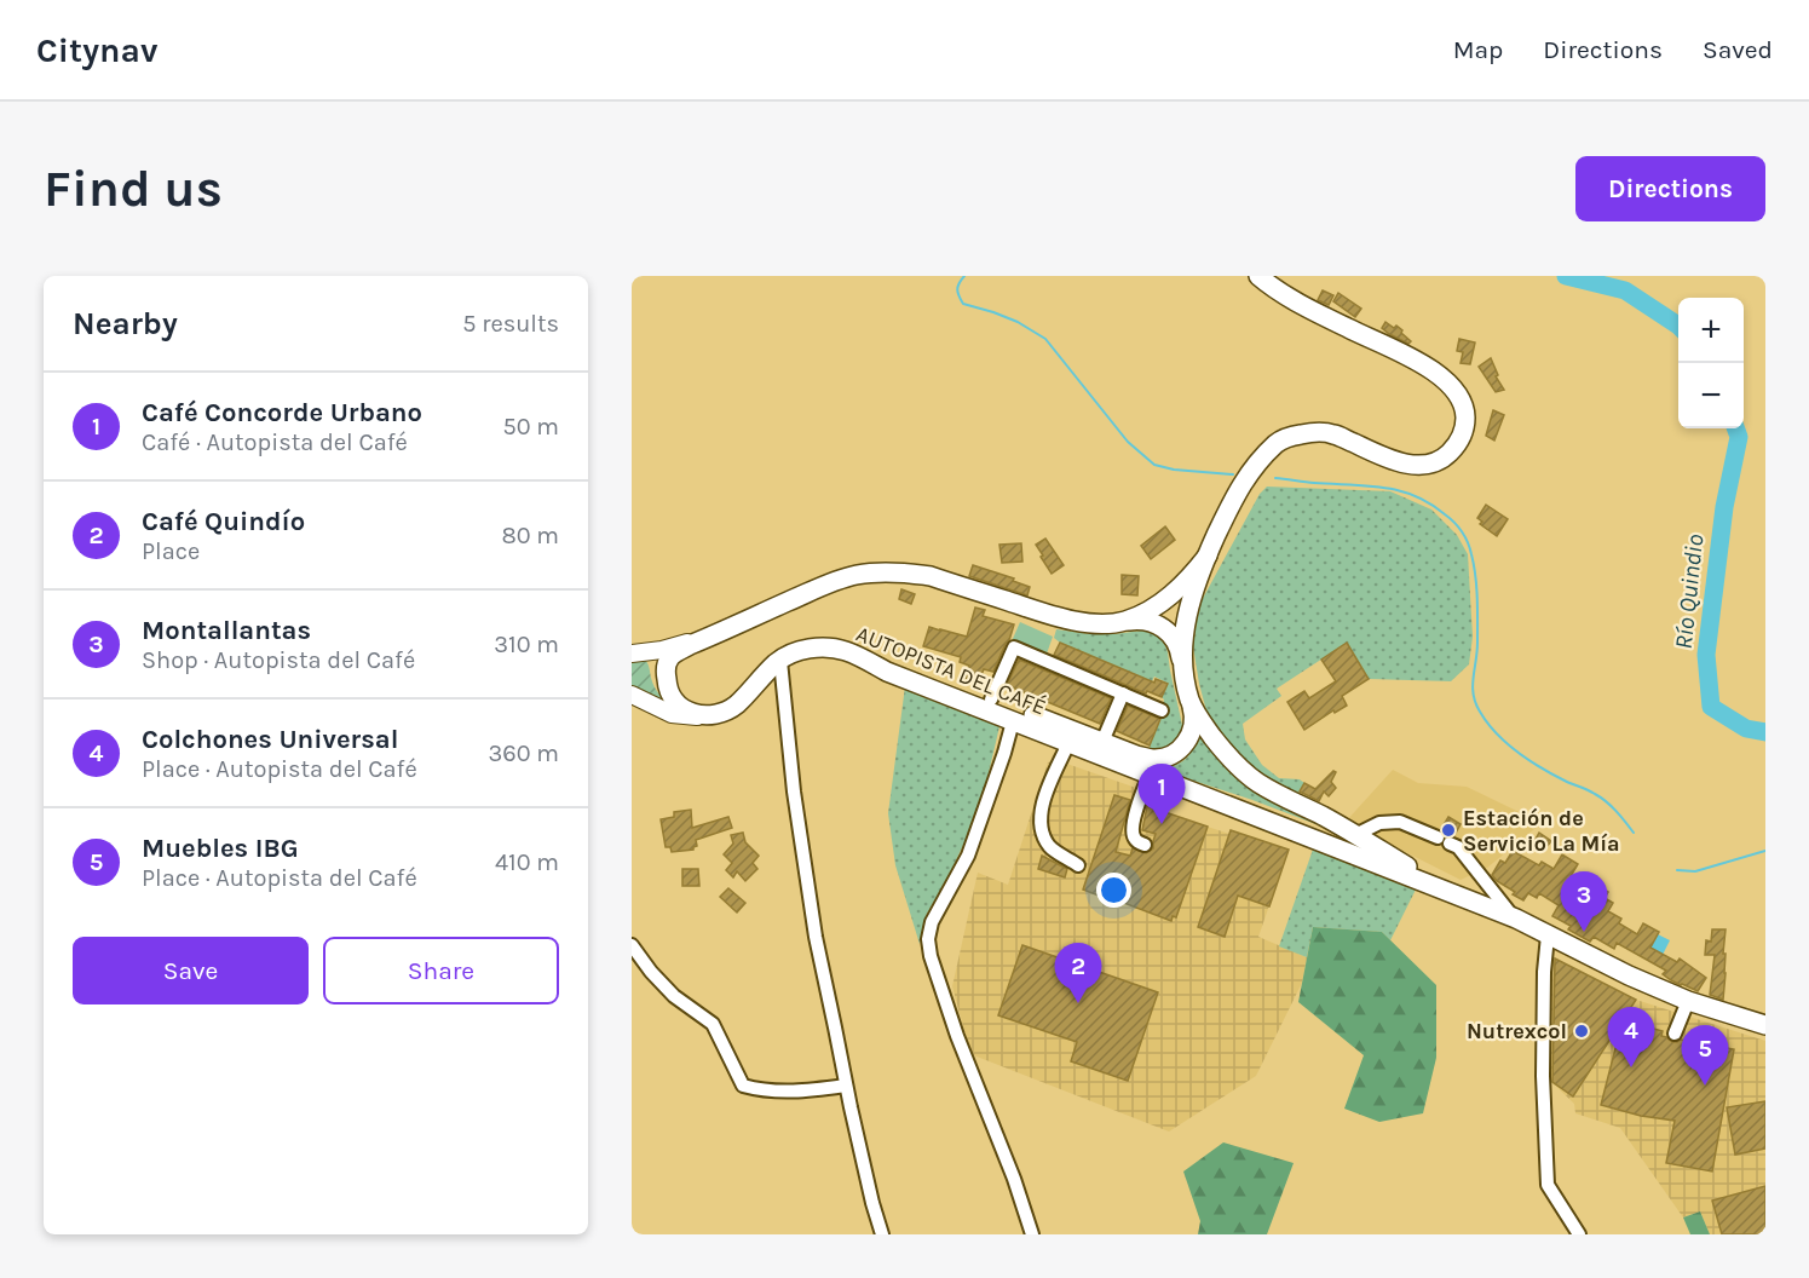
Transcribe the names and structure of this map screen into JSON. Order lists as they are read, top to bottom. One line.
{"streets":{"highway":["AUTOPISTA DEL CAFÉ"]},"water":["Río Quindio"],"places":["Estación de Servicio La Mía","Nutrexcol"],"page":{"header":"Citynav","nav":["Map","Directions","Saved"],"buttons":["Directions",["Save","Share"]],"title":"Find us","heading":["Nearby","5 results"],"map_buttons":["+","−"],"list":[{"mark":"1","name":"Café Concorde Urbano","note":"Café · Autopista del Café","value":"50 m"},{"mark":"2","name":"Café Quindío","note":"Place","value":"80 m"},{"mark":"3","name":"Montallantas","note":"Shop · Autopista del Café","value":"310 m"},{"mark":"4","name":"Colchones Universal","note":"Place · Autopista del Café","value":"360 m"},{"mark":"5","name":"Muebles IBG","note":"Place · Autopista del Café","value":"410 m"}],"pins":["1","3","2","4","5"]}}
